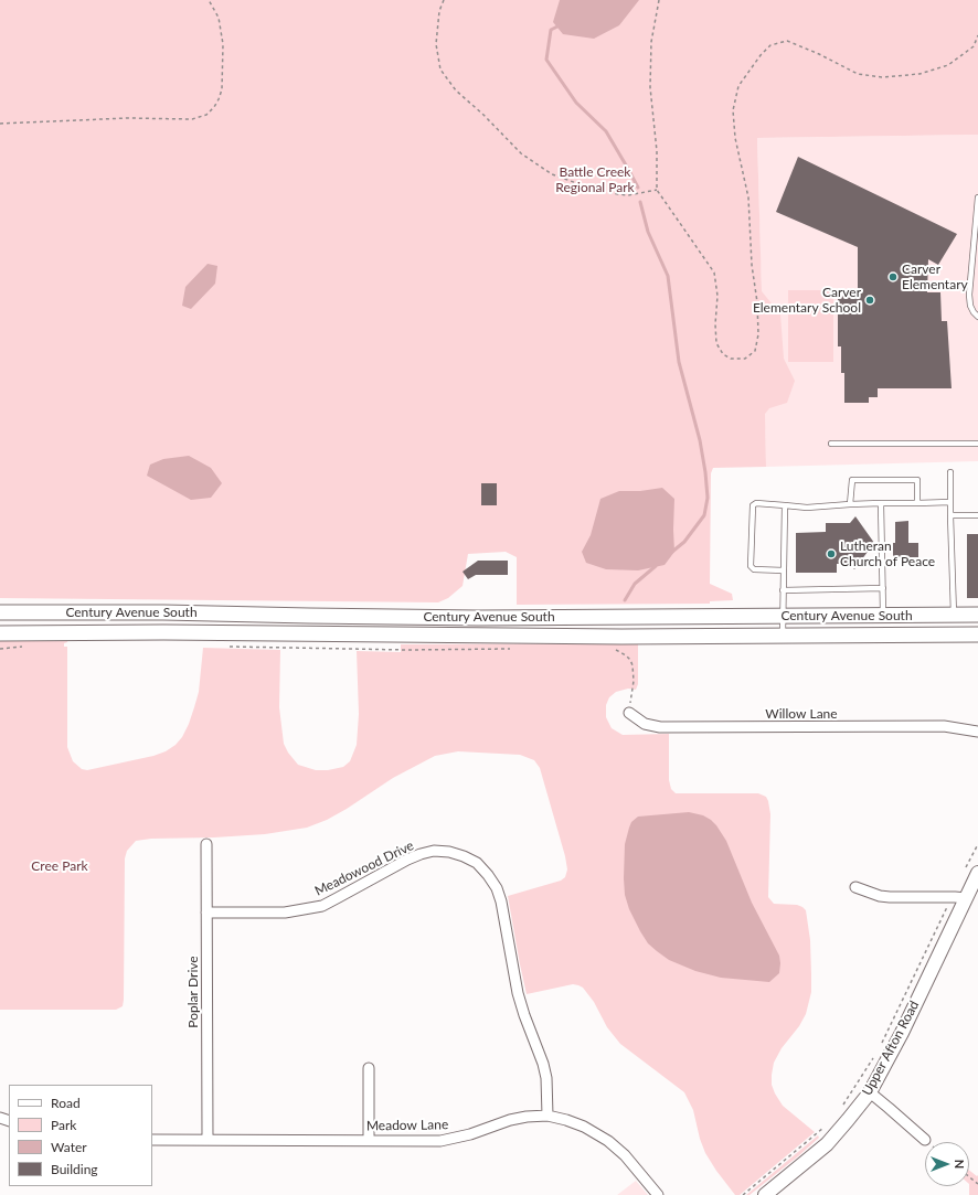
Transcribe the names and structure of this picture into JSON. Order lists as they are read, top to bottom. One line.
{"streets":{"main road":["Century Avenue South"],"street":["Willow Lane","Meadowood Drive","Poplar Drive","Upper Afton Road","Meadow Lane"]},"crossings":[["Meadowood Drive","Poplar Drive"],["Meadowood Drive","Meadow Lane"],["Poplar Drive","Meadow Lane"]],"parks":["Battle Creek Regional Park","Cree Park"],"places":["Carver Elementary","Carver Elementary School","Lutheran Church of Peace"],"legend":["Road","Park","Water","Building"],"north":"right"}
